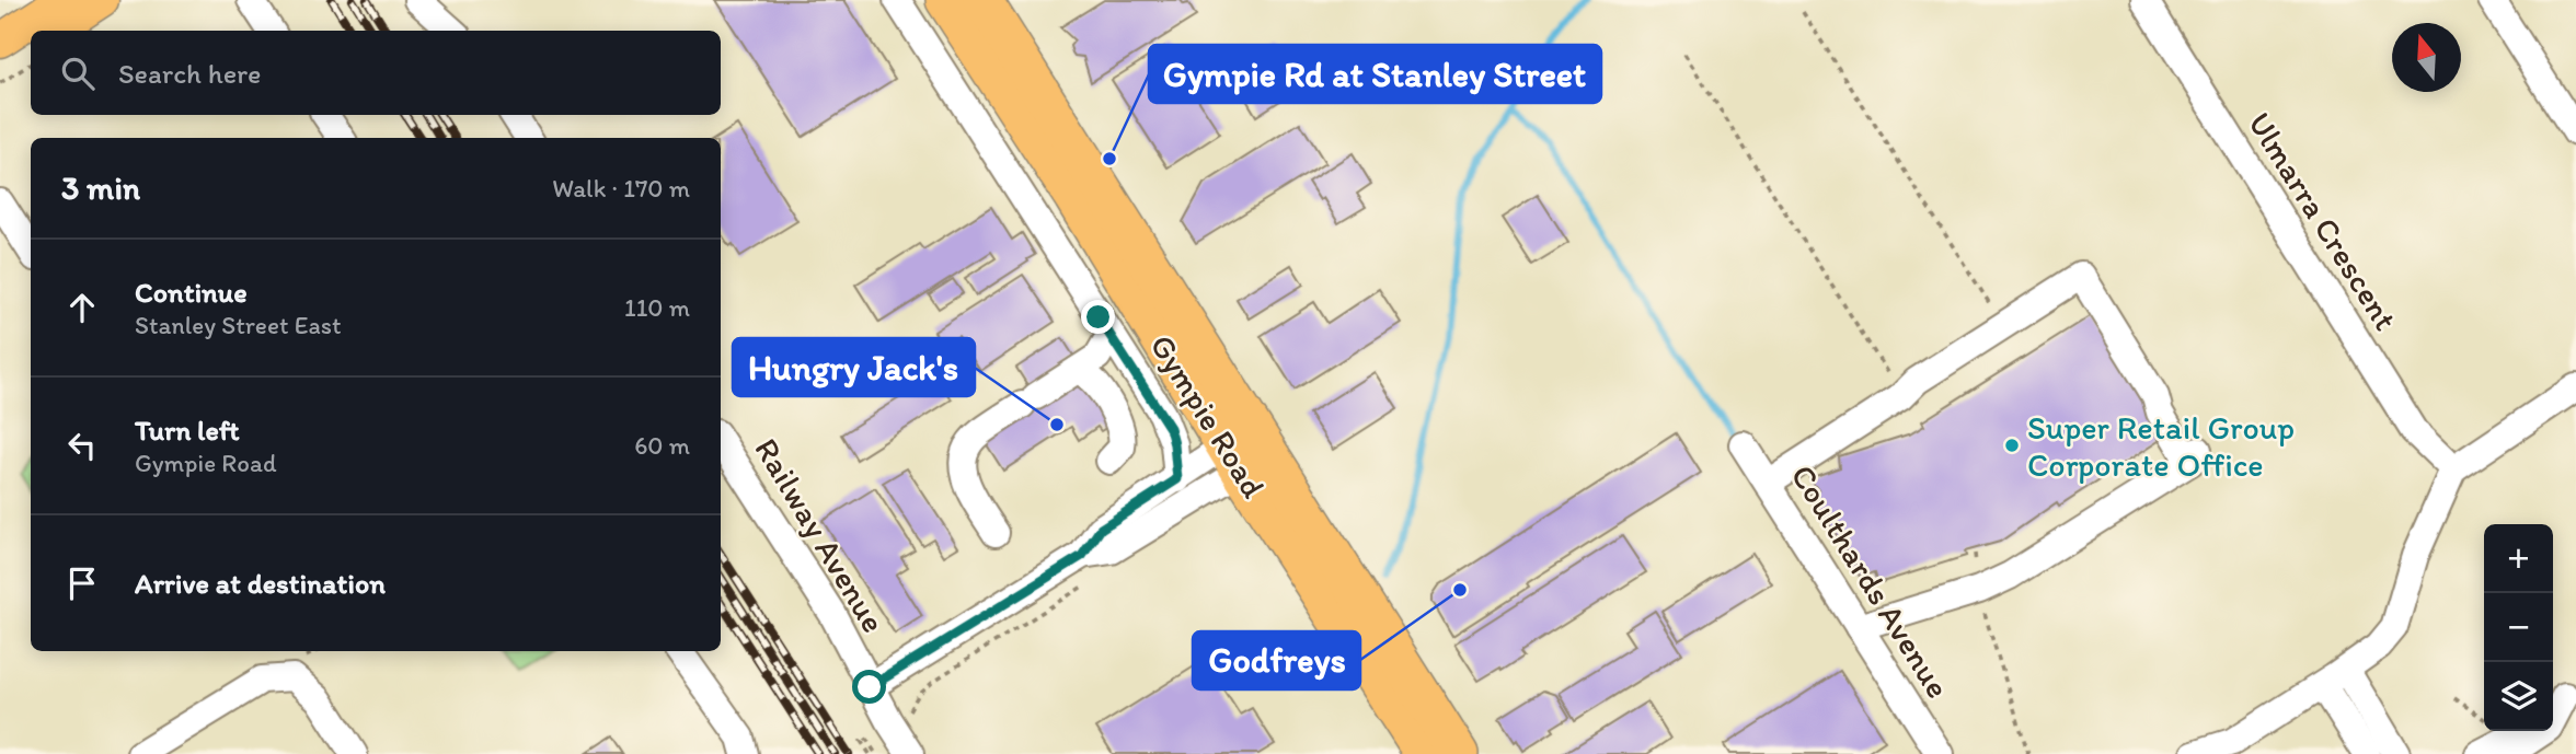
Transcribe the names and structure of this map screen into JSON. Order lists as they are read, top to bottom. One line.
{"streets":{"highway":["Gympie Road"],"street":["Ulmarra Crescent","Railway Avenue","Coulthards Avenue"]},"places":["Gympie Rd at Stanley Street","Hungry Jack's","Super Retail Group Corporate Office","Godfreys"],"north":"top","page":{"search":"Search here","heading":["3 min","Walk · 170 m"],"list":[["Continue","Stanley Street East","110 m"],["Turn left","Gympie Road","60 m"],"Arrive at destination"],"map_buttons":["+","−"]}}
